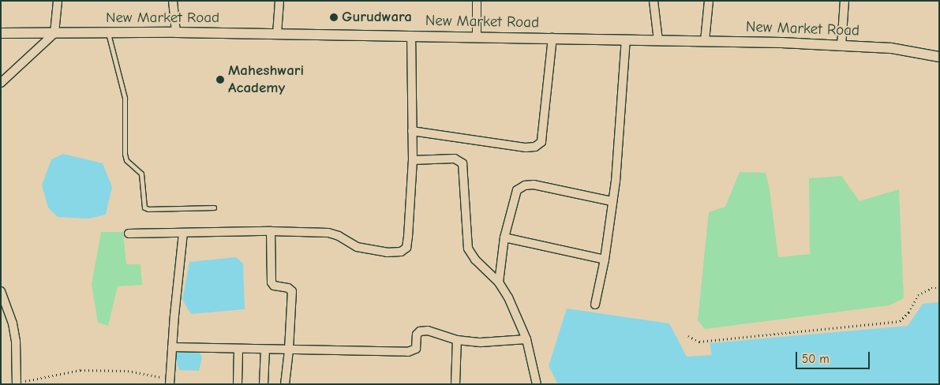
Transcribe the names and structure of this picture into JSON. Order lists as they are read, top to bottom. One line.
{"streets":{"street":["New Market Road"]},"places":["Gurudwara","Maheshwari Academy"],"scale_bar":"50 m"}
